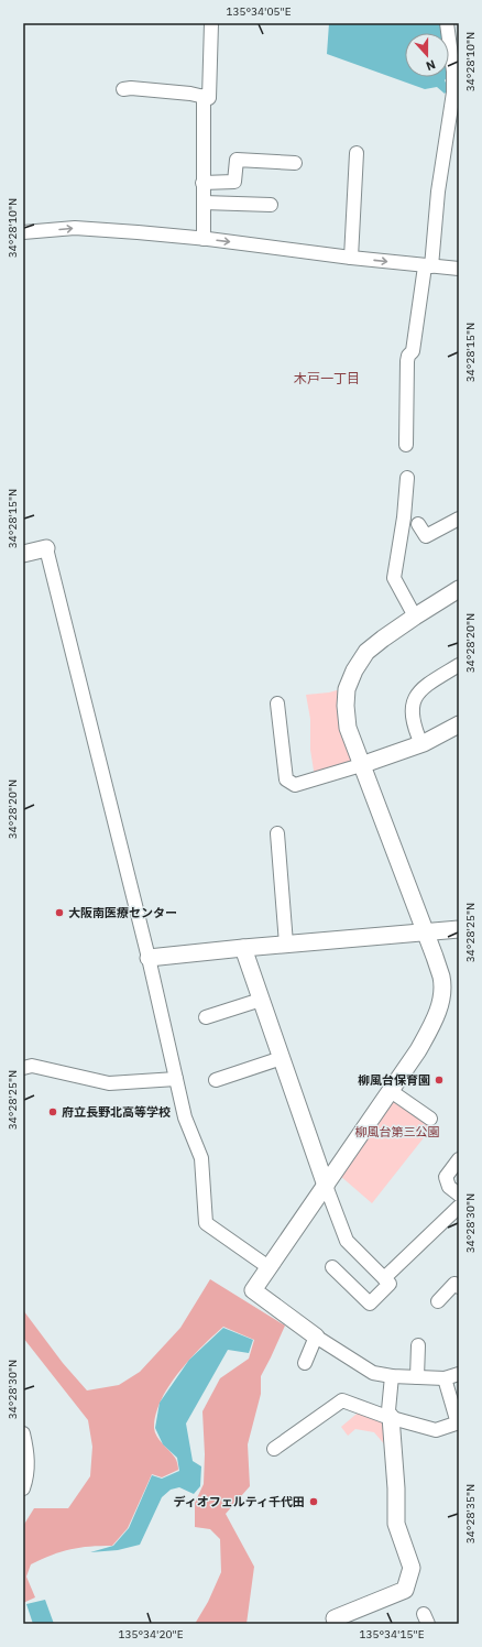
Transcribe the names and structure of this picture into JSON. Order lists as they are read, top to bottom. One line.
{"districts":["木戸一丁目"],"parks":["柳風台第三公園"],"places":["大阪南医療センター","柳風台保育園","府立長野北高等学校","ディオフェルティ千代田"],"north":"bottom","coordinates":["135°34'05\"E","34°28'10\"N","34°28'15\"N","34°28'20\"N","34°28'25\"N","34°28'30\"N","34°28'35\"N","135°34'20\"E","135°34'15\"E"]}
